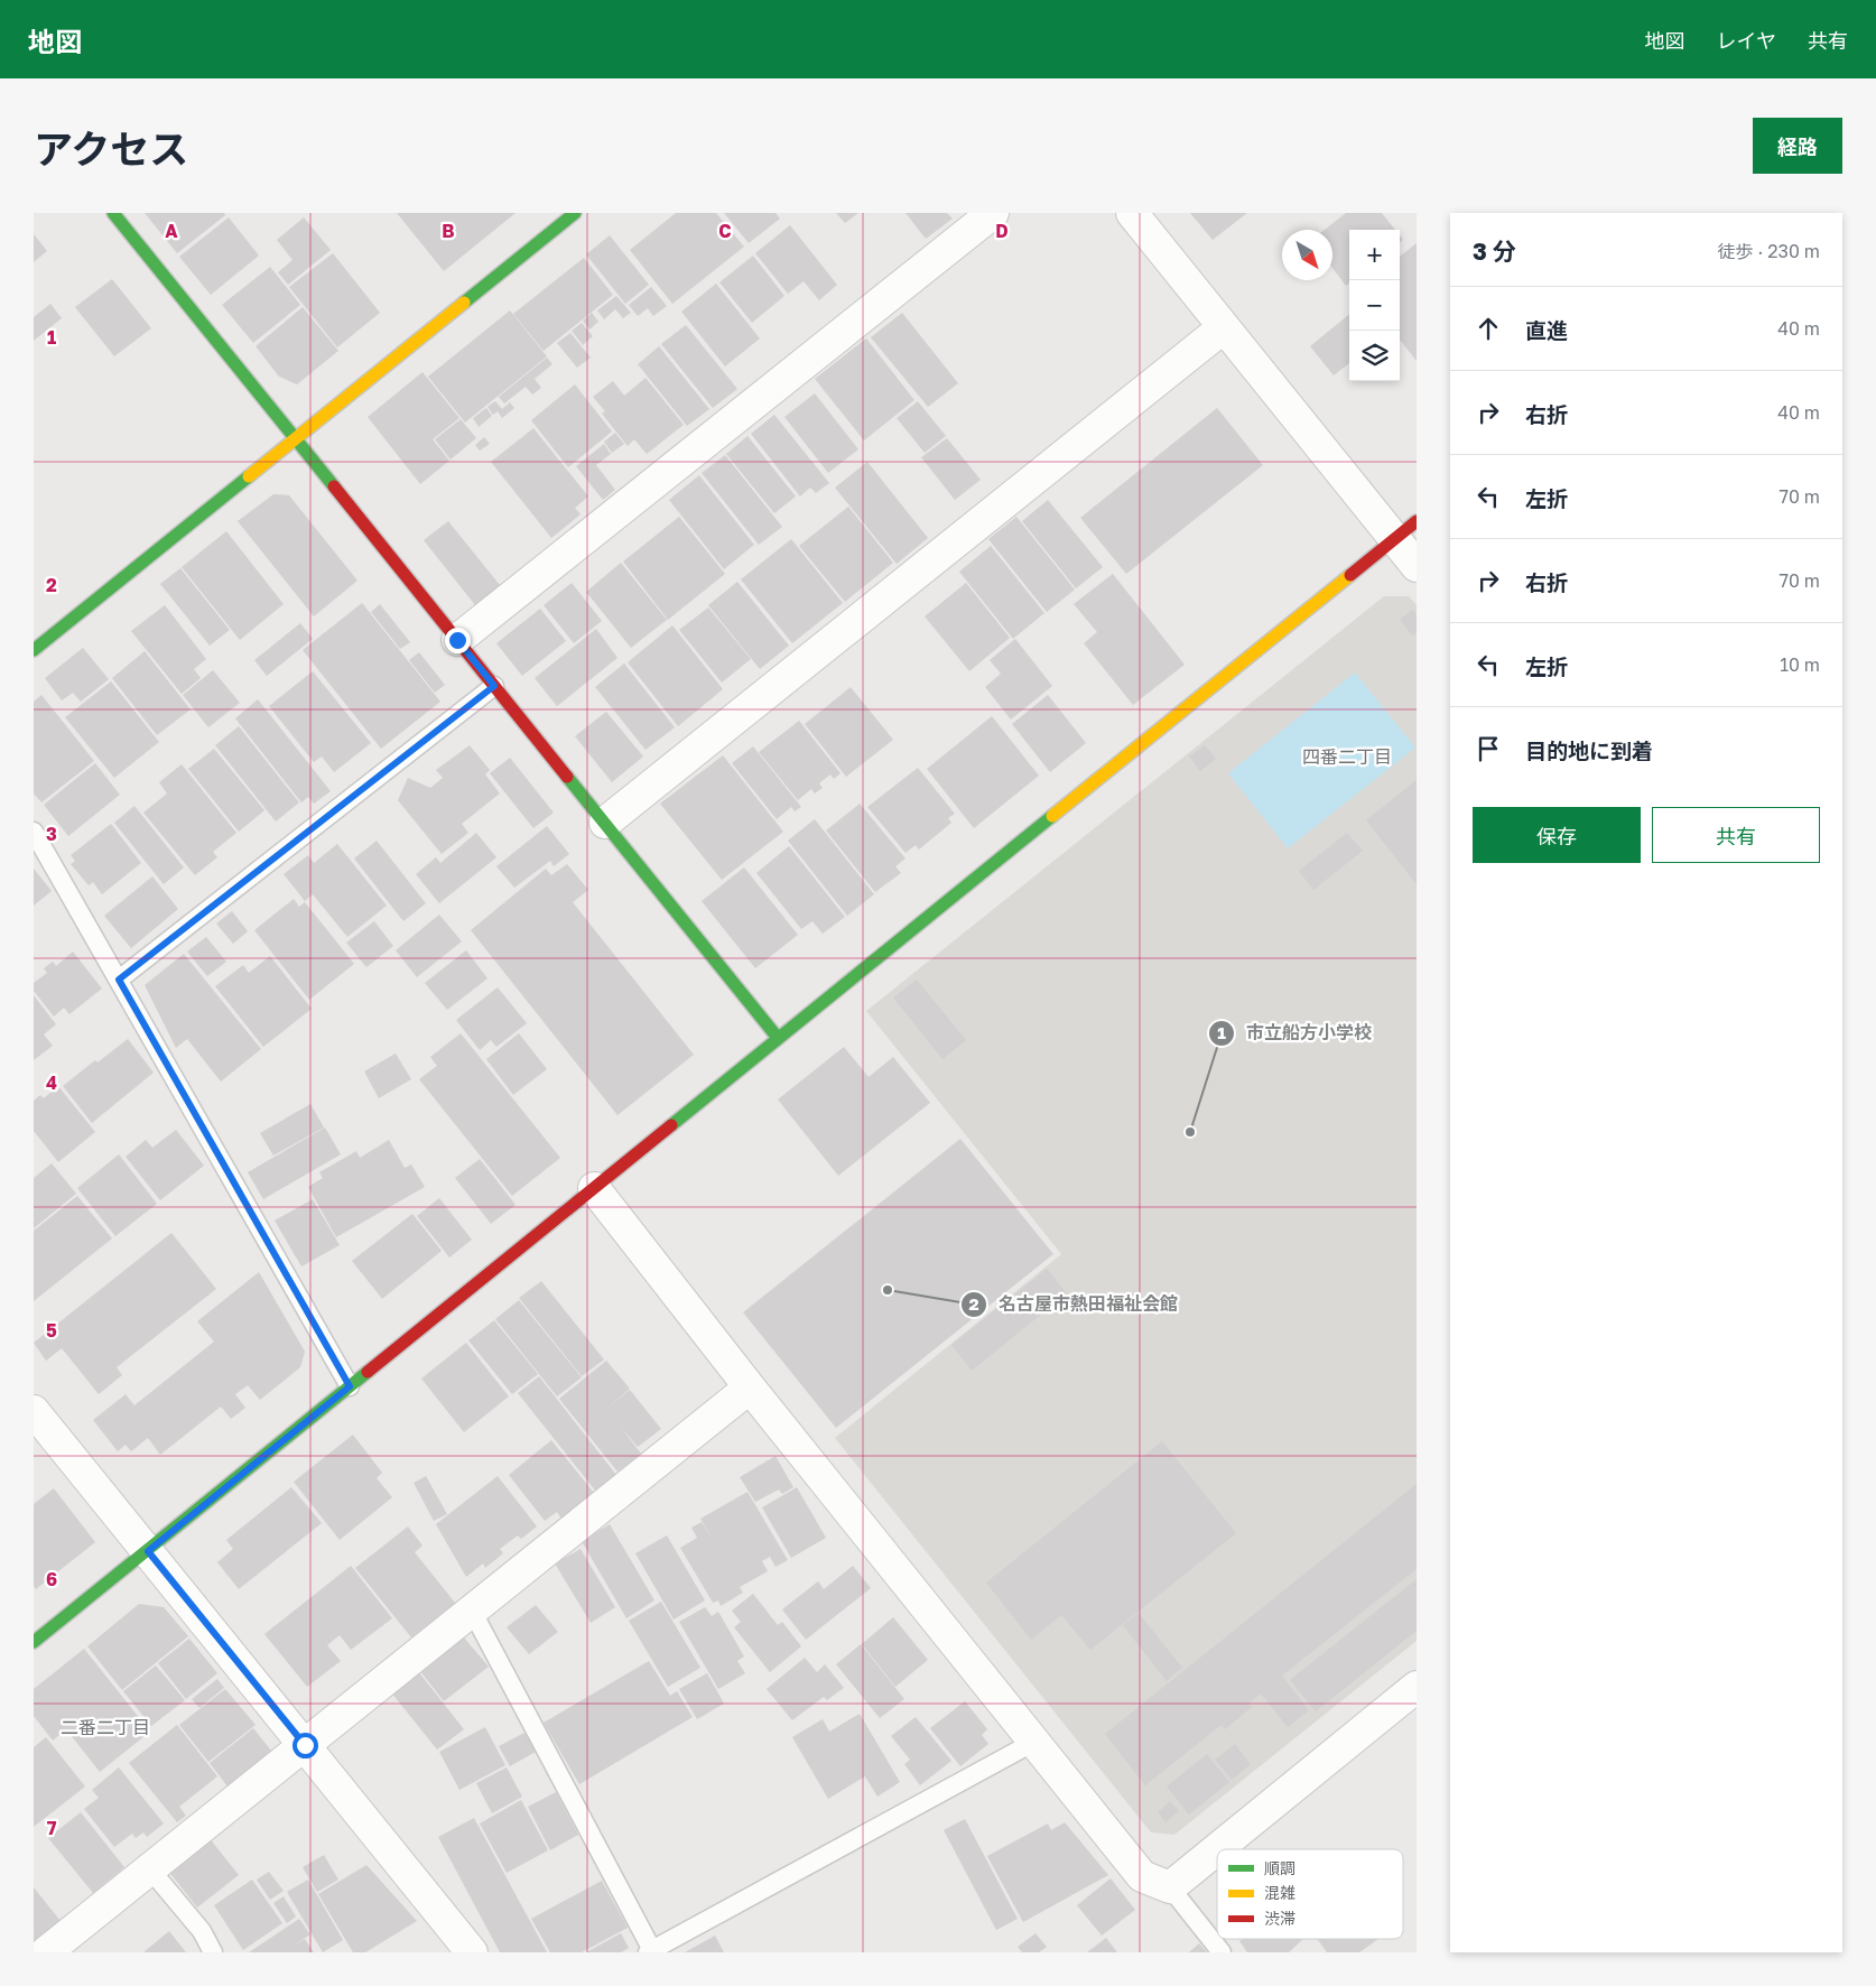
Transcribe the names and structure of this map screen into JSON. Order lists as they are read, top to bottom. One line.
{"districts":["四番二丁目","二番二丁目"],"places":["市立船方小学校","名古屋市熱田福祉会館"],"legend":["順調","混雑","渋滞"],"north":"bottom right","page":{"header":"地図","nav":["地図","レイヤ","共有"],"title":"アクセス","buttons":["経路",["保存","共有"]],"heading":["3 分","徒歩 · 230 m"],"map_buttons":["+","−"],"list":[["直進","40 m"],["右折","40 m"],["左折","70 m"],["右折","70 m"],["左折","10 m"],"目的地に到着"]},"grid":{"columns":["A","B","C","D"],"rows":["1","2","3","4","5","6","7"]}}
